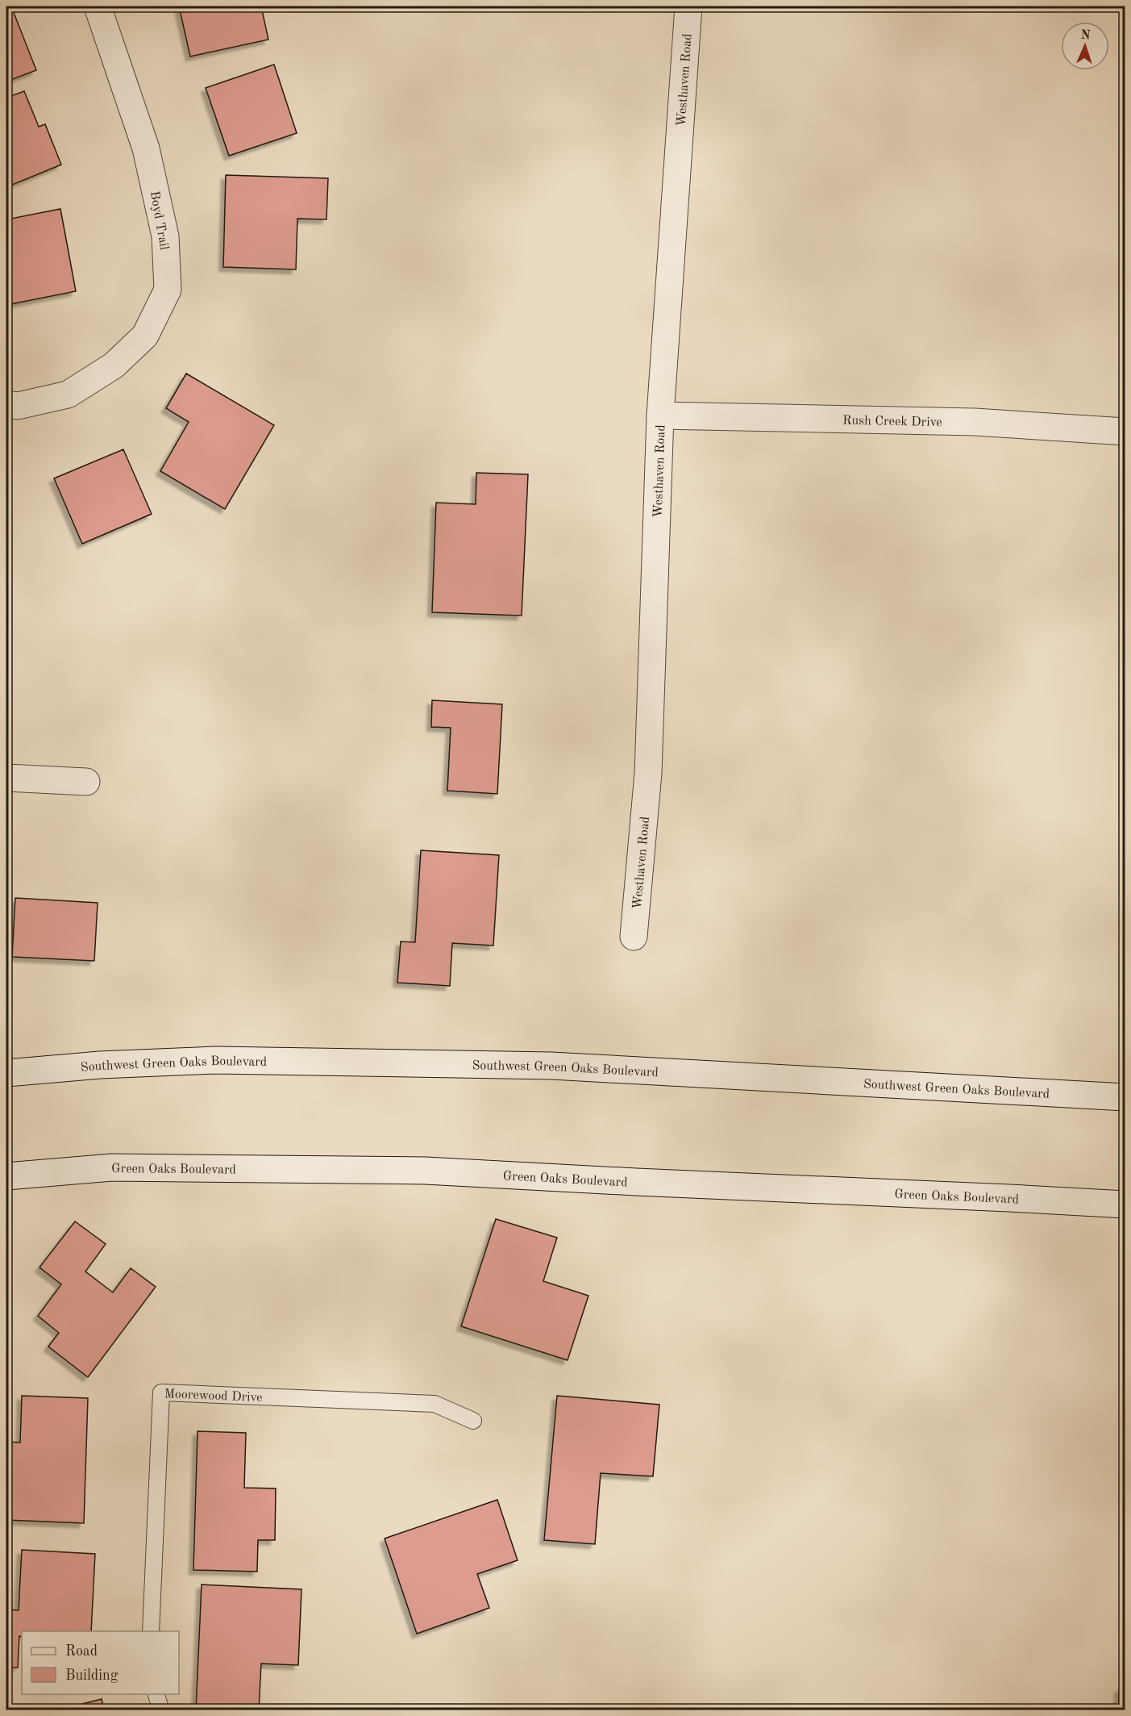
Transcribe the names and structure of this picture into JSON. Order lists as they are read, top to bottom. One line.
{"streets":{"main road":["Westhaven Road","Boyd Trail","Rush Creek Drive","Southwest Green Oaks Boulevard","Green Oaks Boulevard"],"lane":["Moorewood Drive"]},"crossings":[["Westhaven Road","Rush Creek Drive"]],"legend":["Road","Building"],"north":"top"}
